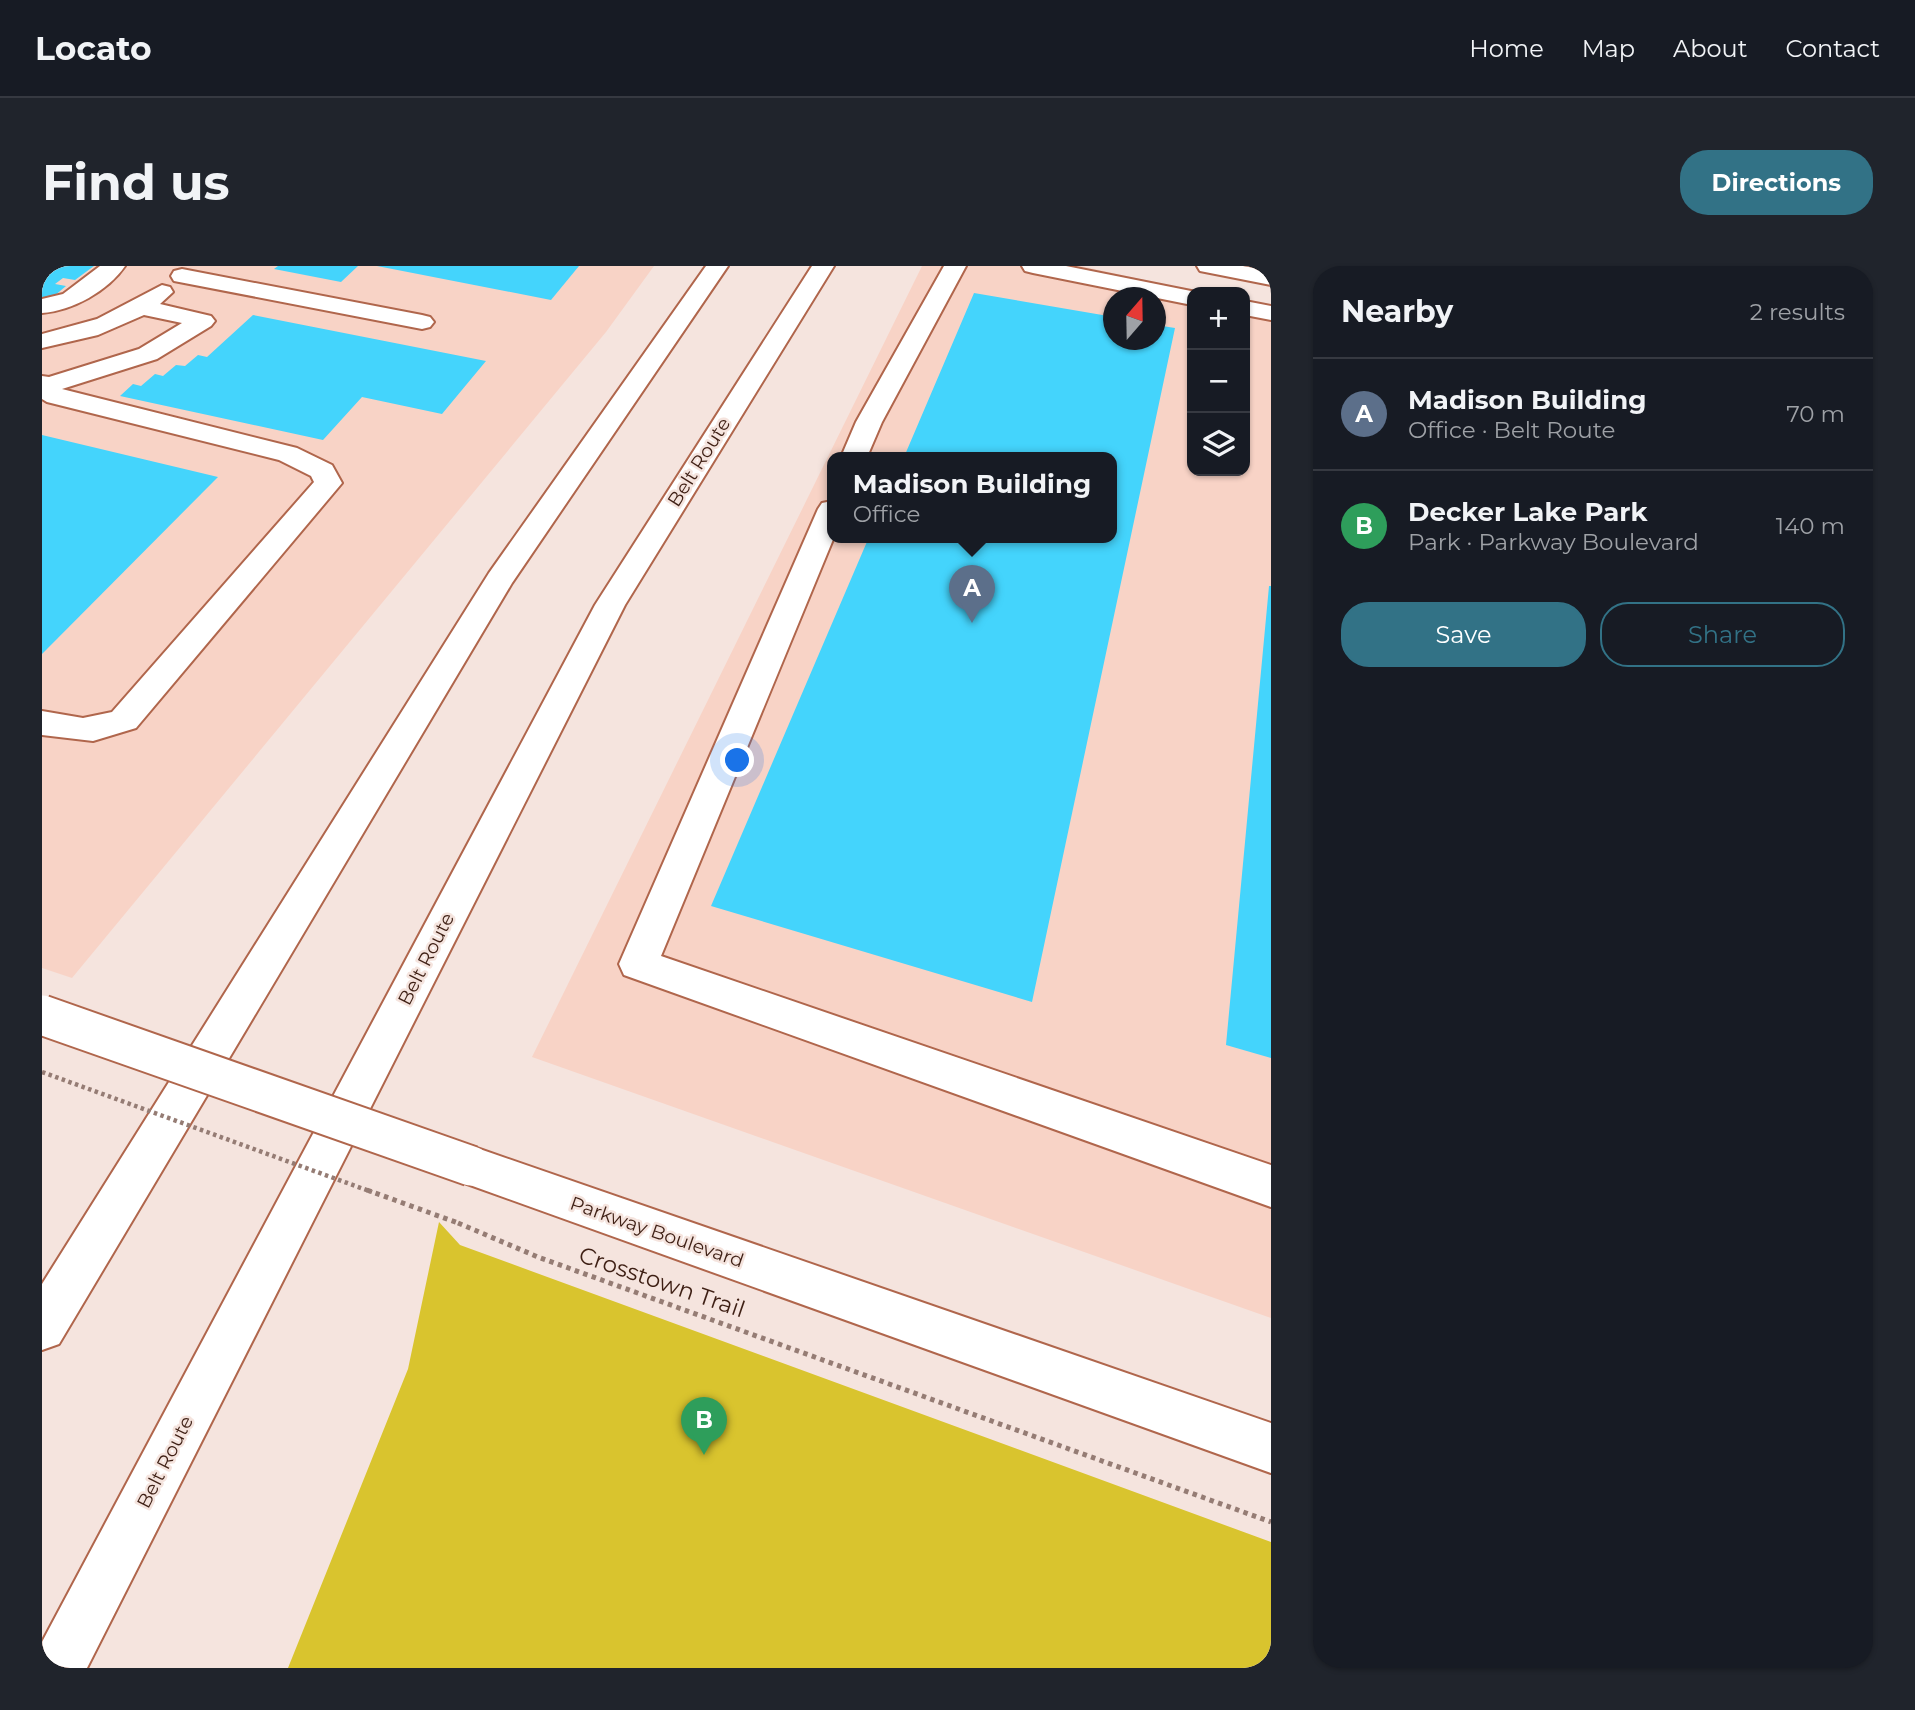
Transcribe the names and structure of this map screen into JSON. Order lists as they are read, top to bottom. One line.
{"streets":{"main road":["Belt Route","Parkway Boulevard"],"path":["Crosstown Trail"]},"north":"top","page":{"header":"Locato","nav":["Home","Map","About","Contact"],"buttons":["Directions",["Save","Share"]],"title":"Find us","heading":["Nearby","2 results"],"map_buttons":["+","−"],"list":[{"mark":"A","name":"Madison Building","note":"Office · Belt Route","value":"70 m"},{"mark":"B","name":"Decker Lake Park","note":"Park · Parkway Boulevard","value":"140 m"}],"popup":["Madison Building","Office"],"pins":["A","B"]}}
